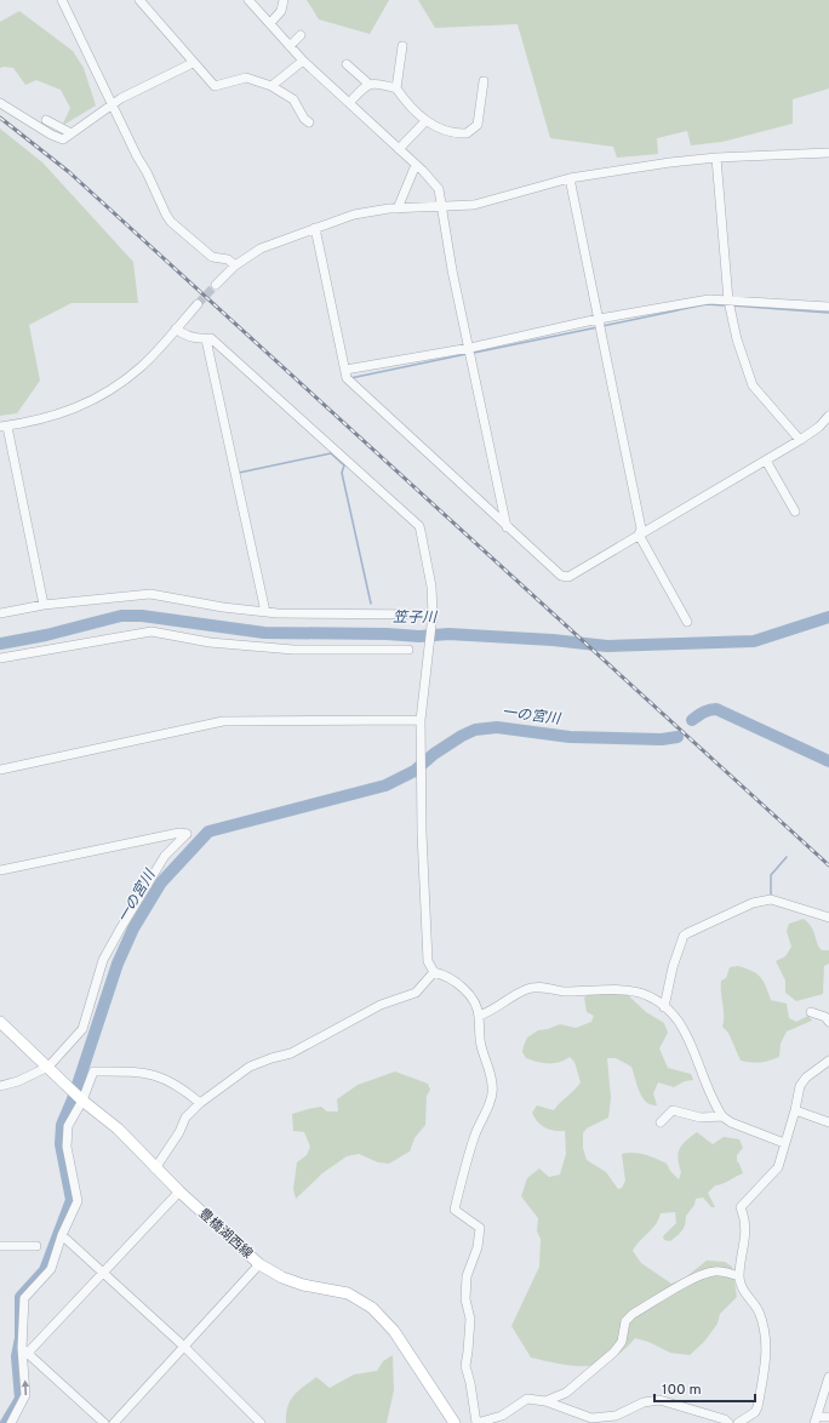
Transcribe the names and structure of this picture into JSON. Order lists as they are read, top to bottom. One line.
{"streets":{"main road":["豊橋湖西線"]},"water":["笠子川","一の宮川"],"scale_bar":"100 m"}
